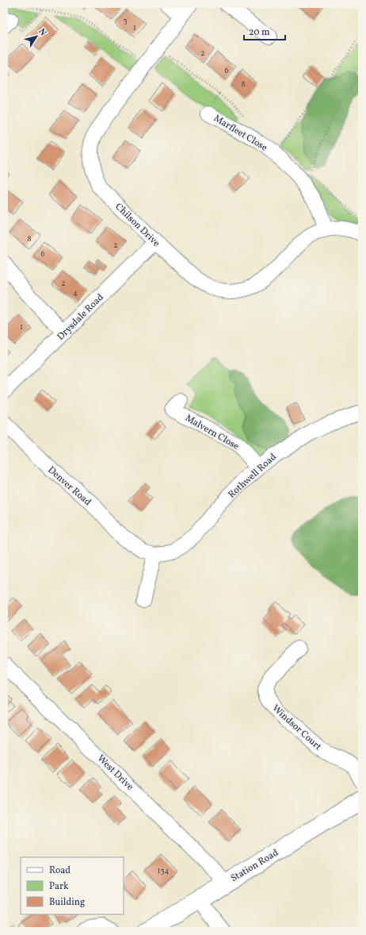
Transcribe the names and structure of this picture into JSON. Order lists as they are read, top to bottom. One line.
{"streets":{"main road":["Station Road"],"street":["Marfleet Close","Chilson Drive","Drysdale Road","Malvern Close","Rothwell Road","Denver Road","Windsor Court","West Drive"]},"crossings":[["Marfleet Close","Chilson Drive"],["Chilson Drive","Drysdale Road"],["Malvern Close","Rothwell Road"],["Rothwell Road","Denver Road"],["West Drive","Station Road"]],"house_numbers":["3","1","2","6","8","8","2","6","2","4","1","134"],"legend":["Road","Park","Building"],"scale_bar":"20 m","north":"top right"}
